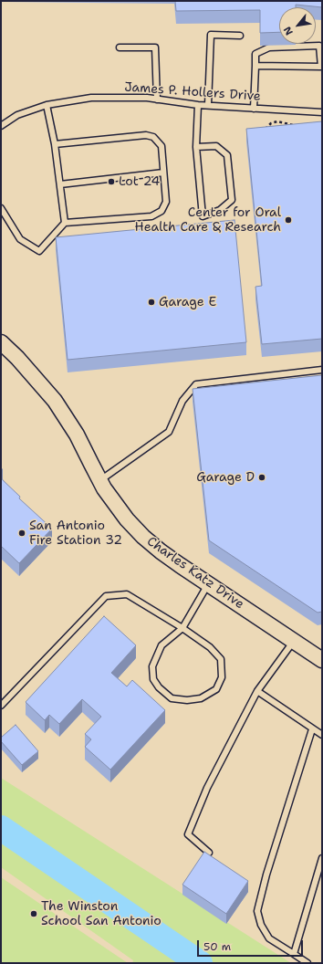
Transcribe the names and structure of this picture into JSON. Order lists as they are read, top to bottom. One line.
{"streets":{"street":["Charles Katz Drive"],"lane":["James P. Hollers Drive"]},"places":["Lot 24","Center for Oral Health Care & Research","Garage E","Garage D","San Antonio Fire Station 32","The Winston School San Antonio"],"scale_bar":"50 m","north":"bottom left"}
